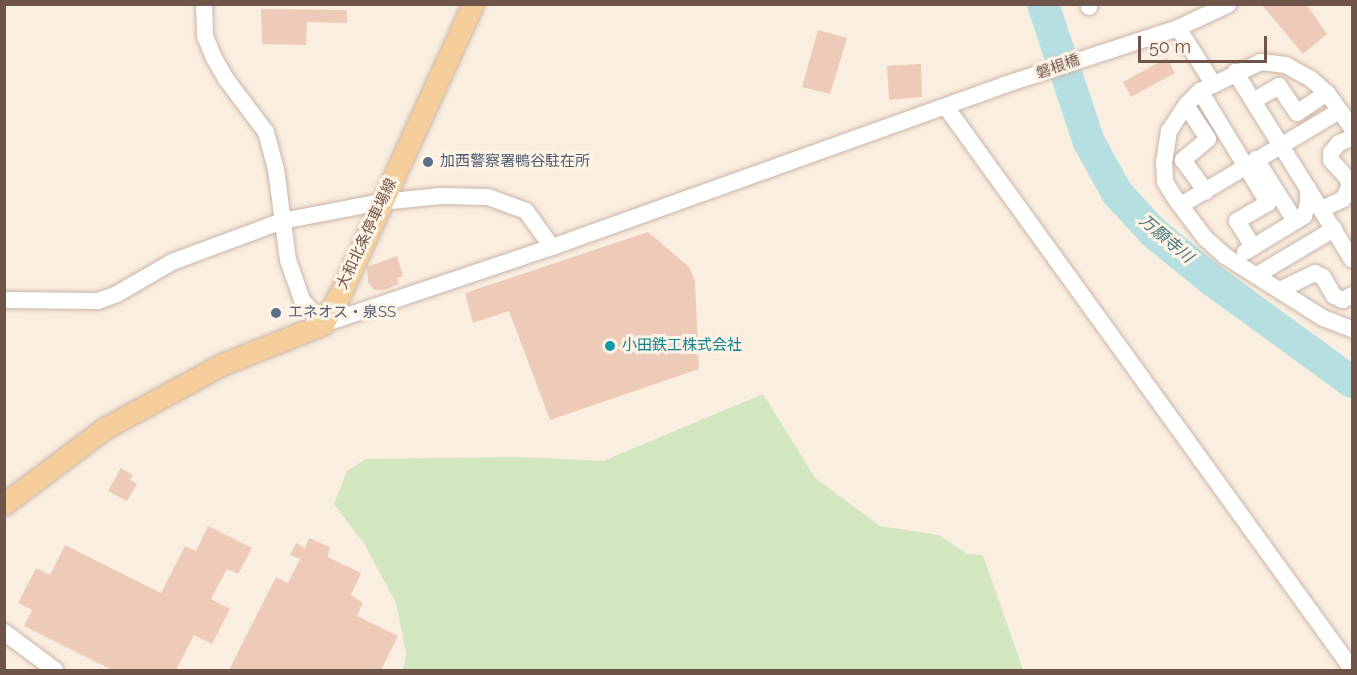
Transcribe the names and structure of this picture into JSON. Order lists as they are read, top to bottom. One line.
{"streets":{"main road":["大和北条停車場線"],"street":["磐根橋"]},"crossings":[["磐根橋","大和北条停車場線"]],"water":["万願寺川"],"places":["加西警察署鴨谷駐在所","エネオス・泉SS","小田鉄工株式会社"],"scale_bar":"50 m"}
